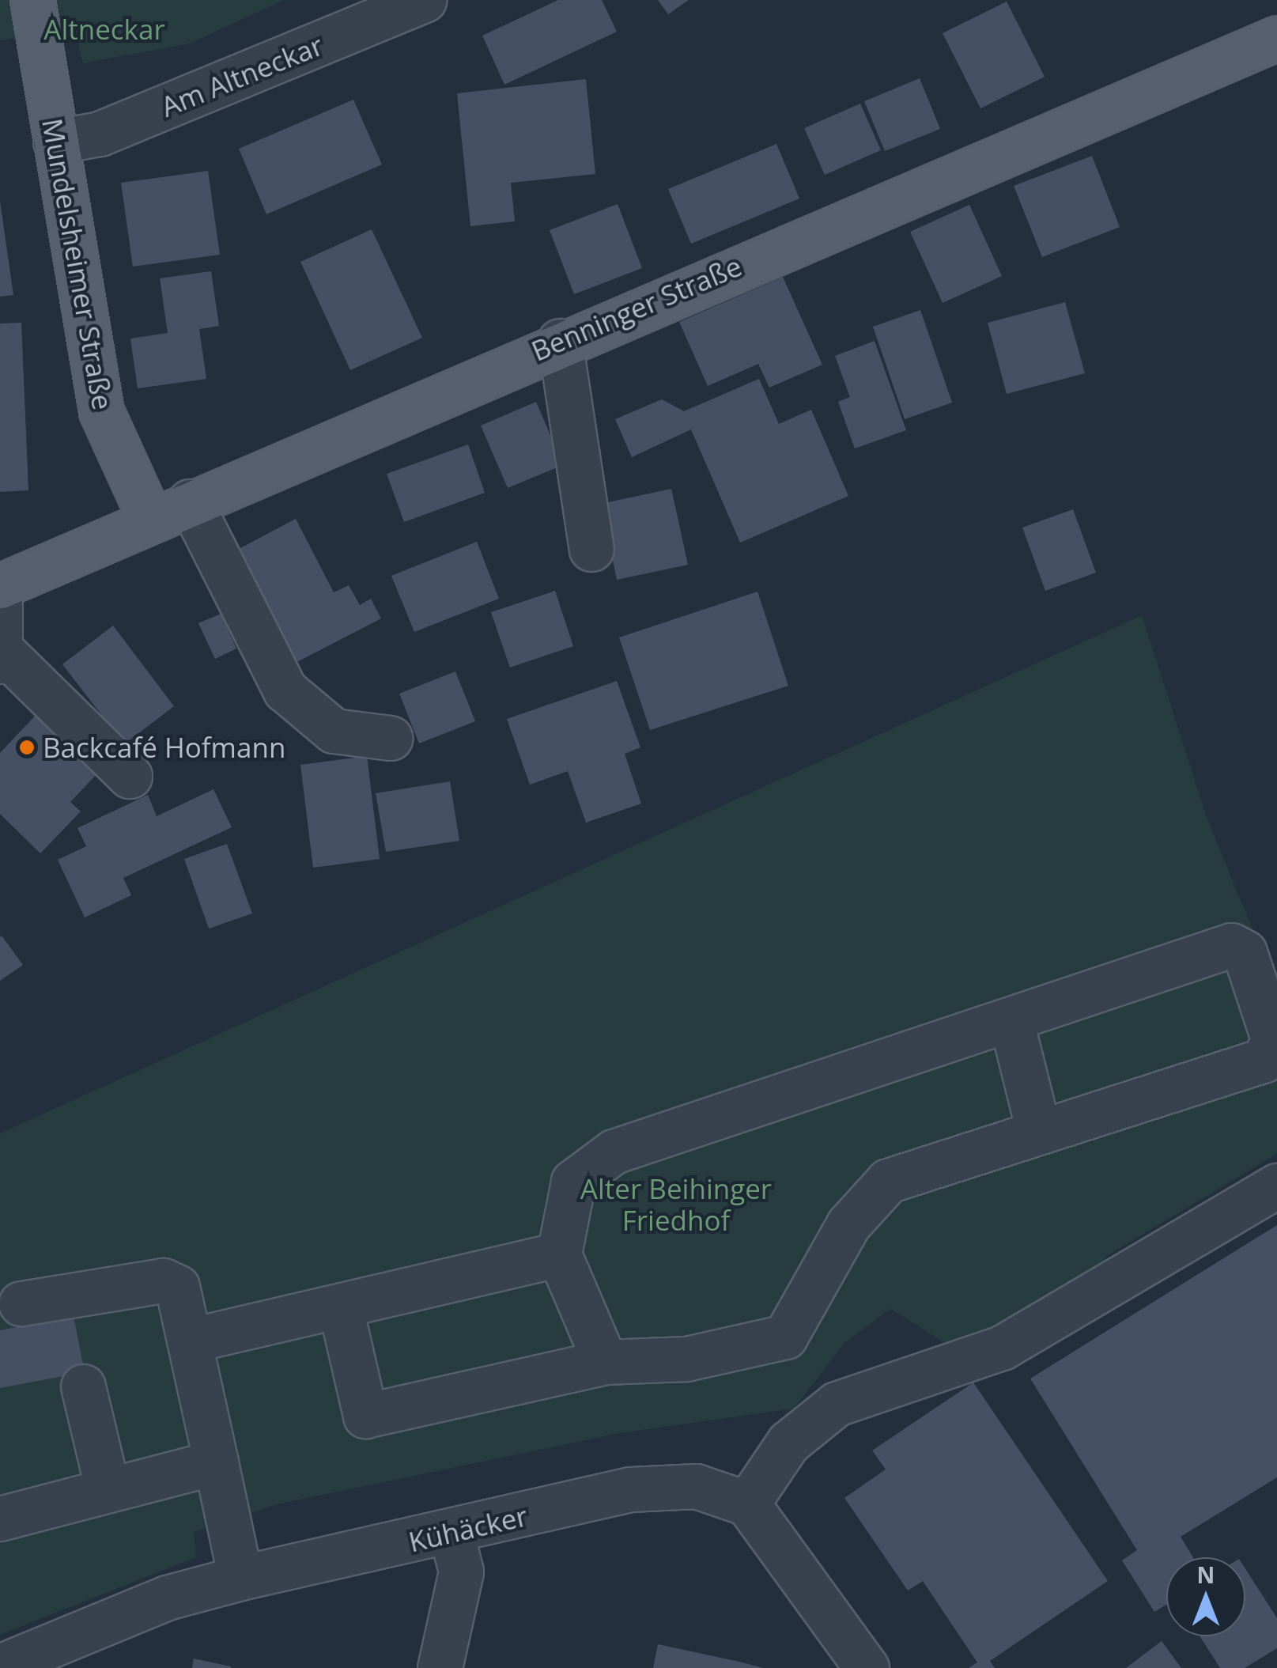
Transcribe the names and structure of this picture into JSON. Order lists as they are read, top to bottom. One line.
{"streets":{"main road":["Mundelsheimer Straße","Benninger Straße"],"street":["Am Altneckar","Kühäcker"]},"crossings":[["Am Altneckar","Mundelsheimer Straße"],["Mundelsheimer Straße","Benninger Straße"]],"parks":["Altneckar","Alter Beihinger Friedhof"],"places":["Backcafé Hofmann"],"north":"top"}
